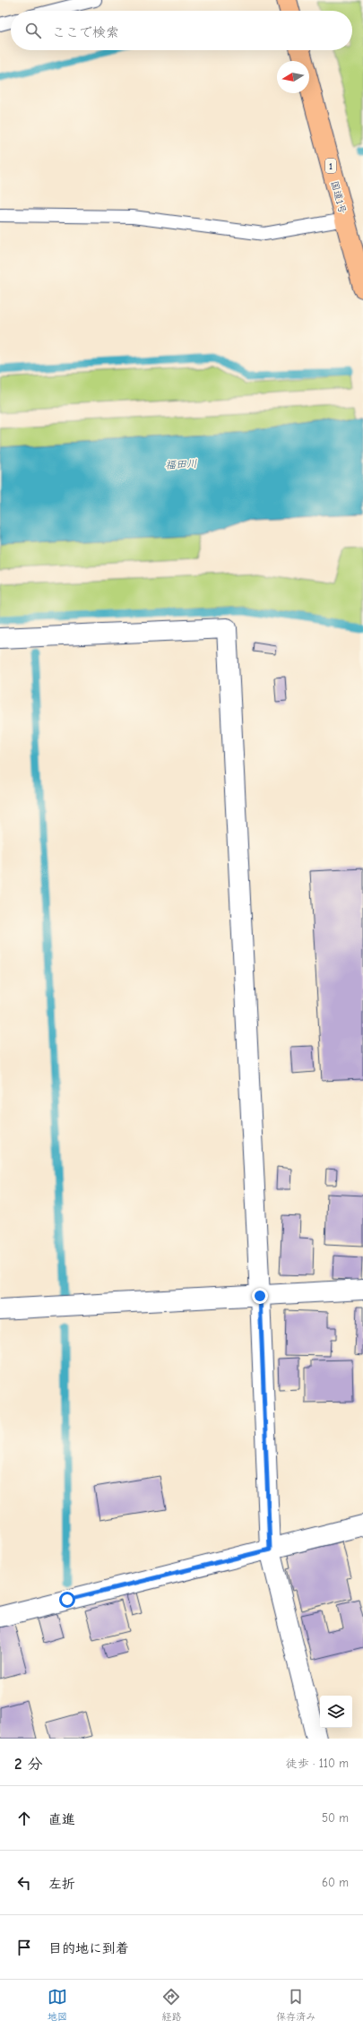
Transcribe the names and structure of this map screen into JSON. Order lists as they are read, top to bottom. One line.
{"streets":{"highway":["1","国道1号"]},"water":["福田川"],"north":"left","page":{"search":"ここで検索","heading":["2 分","徒歩 · 110 m"],"list":[["直進","50 m"],["左折","60 m"],"目的地に到着"],"nav":["地図","経路","保存済み"]}}
